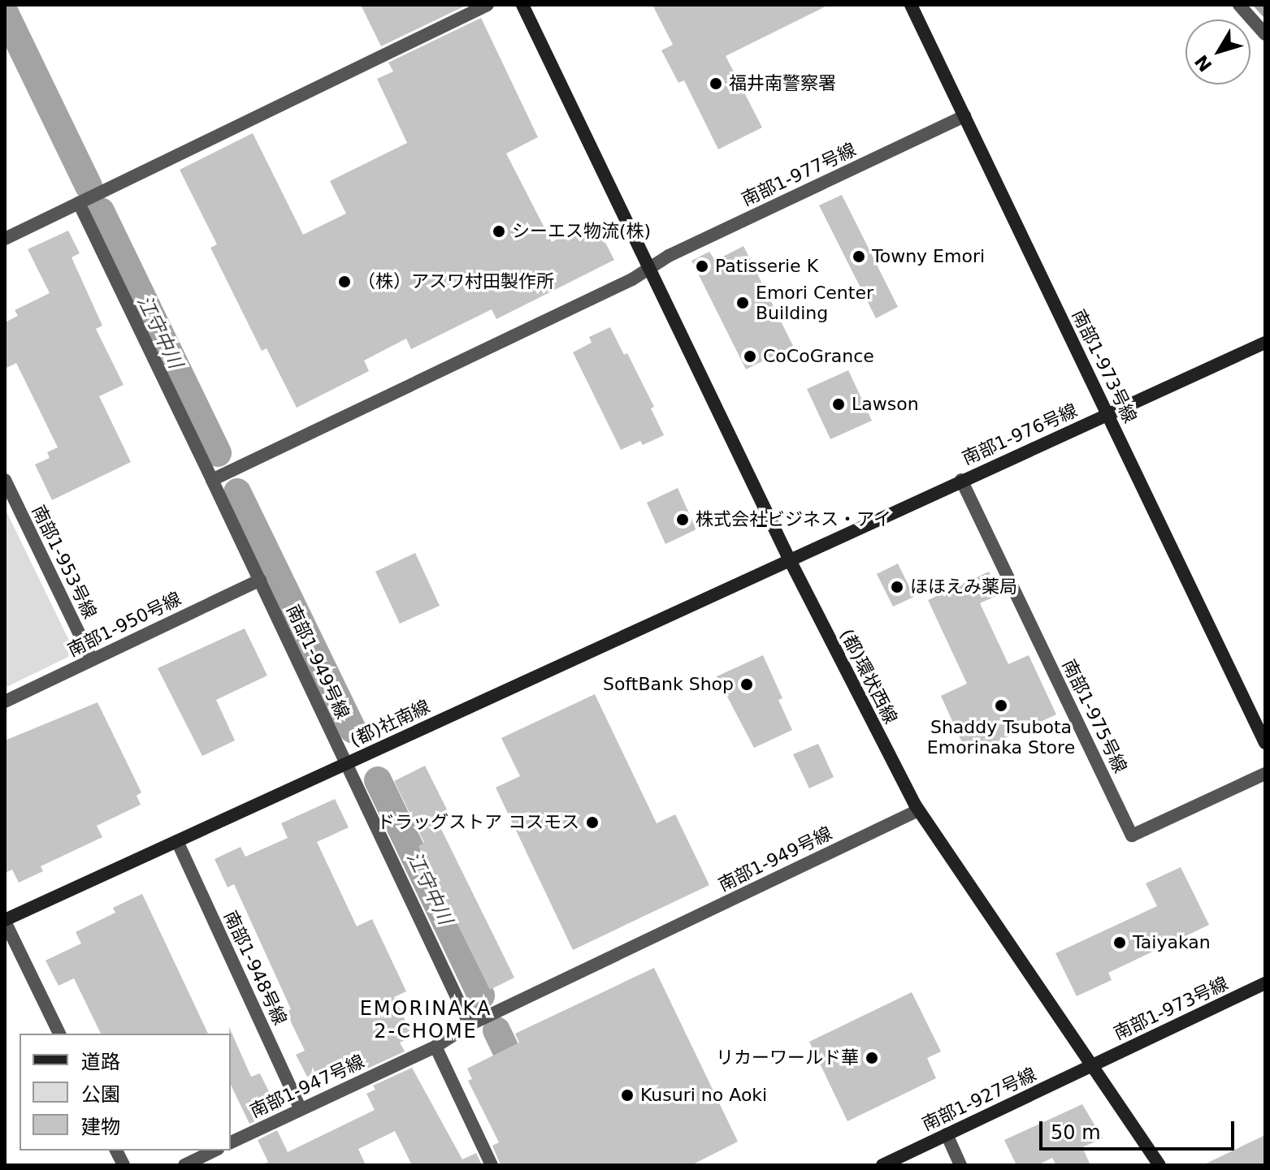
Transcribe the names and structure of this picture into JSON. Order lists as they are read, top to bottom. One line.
{"streets":{"street":["南部1-977号線","南部1-973号線","南部1-976号線","南部1-953号線","南部1-950号線","南部1-949号線","(都)環状西線","南部1-975号線","(都)社南線","南部1-948号線","南部1-947号線","南部1-927号線"]},"crossings":[["南部1-977号線","南部1-973号線"],["南部1-977号線","(都)環状西線"],["南部1-973号線","南部1-976号線"],["南部1-973号線","(都)環状西線"],["南部1-973号線","南部1-927号線"],["南部1-976号線","(都)環状西線"],["南部1-976号線","南部1-975号線"],["南部1-976号線","(都)社南線"],["南部1-953号線","南部1-950号線"],["南部1-950号線","南部1-949号線"],["南部1-949号線","(都)環状西線"],["南部1-949号線","(都)社南線"],["南部1-949号線","南部1-947号線"],["(都)環状西線","(都)社南線"],["(都)環状西線","南部1-927号線"],["(都)社南線","南部1-948号線"],["南部1-948号線","南部1-947号線"]],"districts":["EMORINAKA 2-CHOME"],"water":["江守中川"],"places":["福井南警察署","シーエス物流(株)","Towny Emori","Patisserie K","（株）アスワ村田製作所","Emori Center Building","CoCoGrance","Lawson","株式会社ビジネス・アイ","ほほえみ薬局","SoftBank Shop","Shaddy Tsubota Emorinaka Store","ドラッグストア コスモス","Taiyakan","リカーワールド華","Kusuri no Aoki"],"legend":["道路","公園","建物"],"scale_bar":"50 m","north":"bottom left"}
